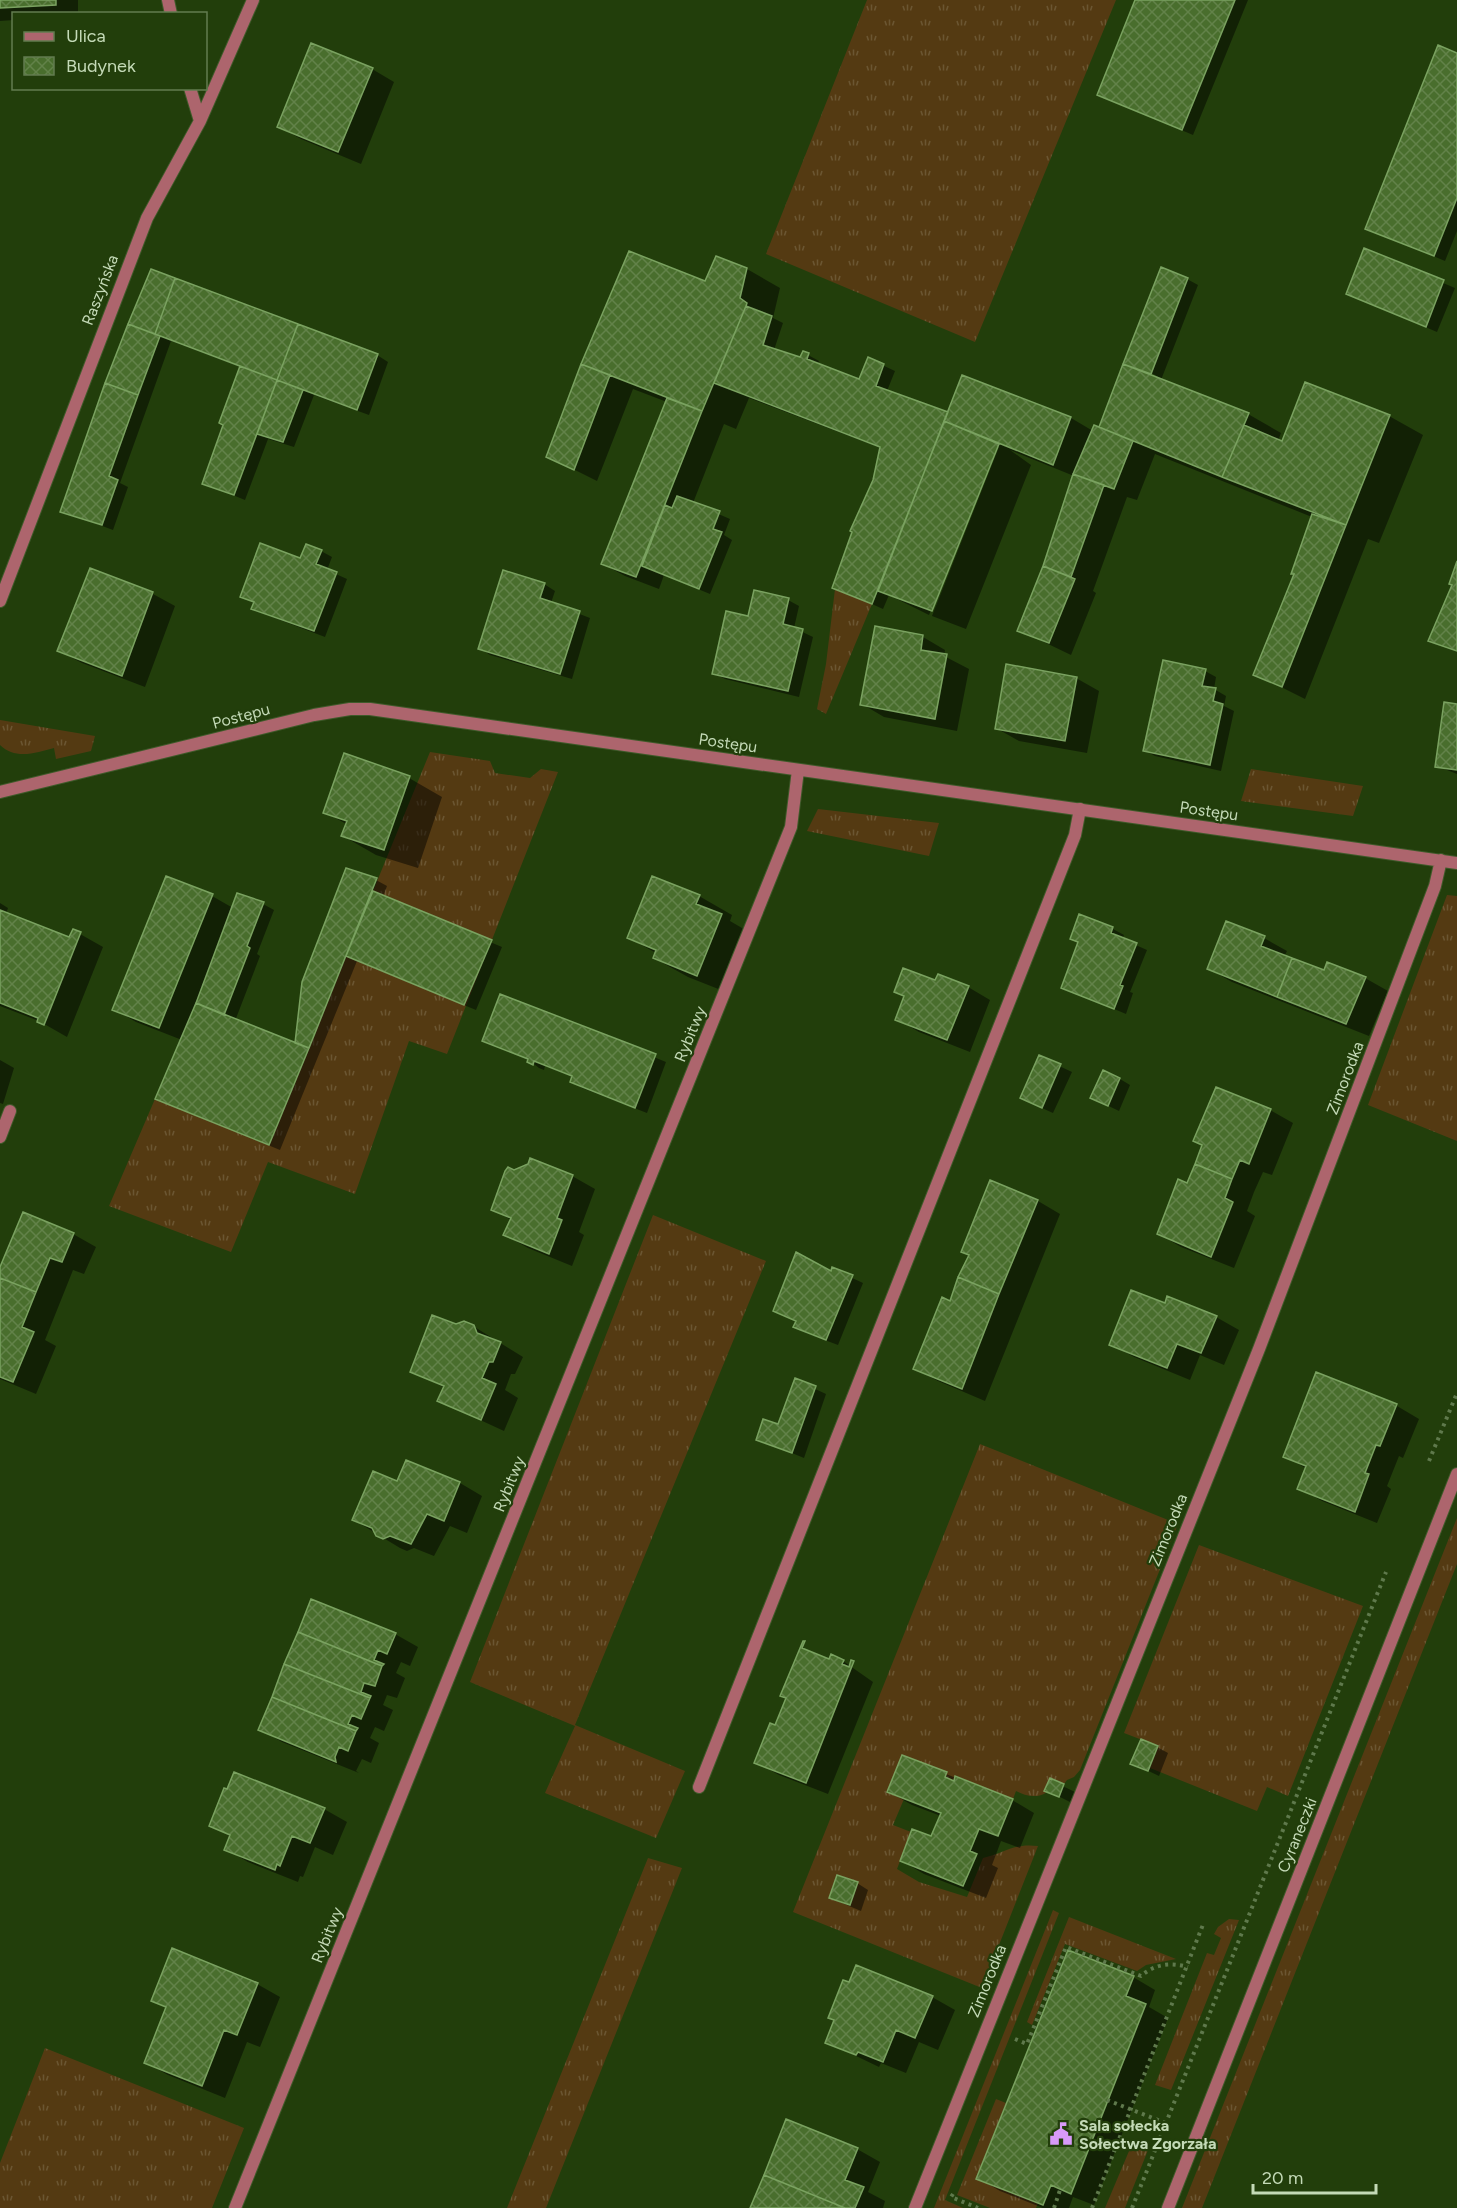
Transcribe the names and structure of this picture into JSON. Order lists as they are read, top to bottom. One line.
{"streets":{"street":["Raszyńska","Postępu","Rybitwy","Zimorodka","Cyraneczki"]},"crossings":[["Postępu","Rybitwy"],["Postępu","Zimorodka"]],"places":{"public building":["Sala sołecka Sołectwa Zgorzała"]},"legend":["Ulica","Budynek"],"scale_bar":"20 m"}
